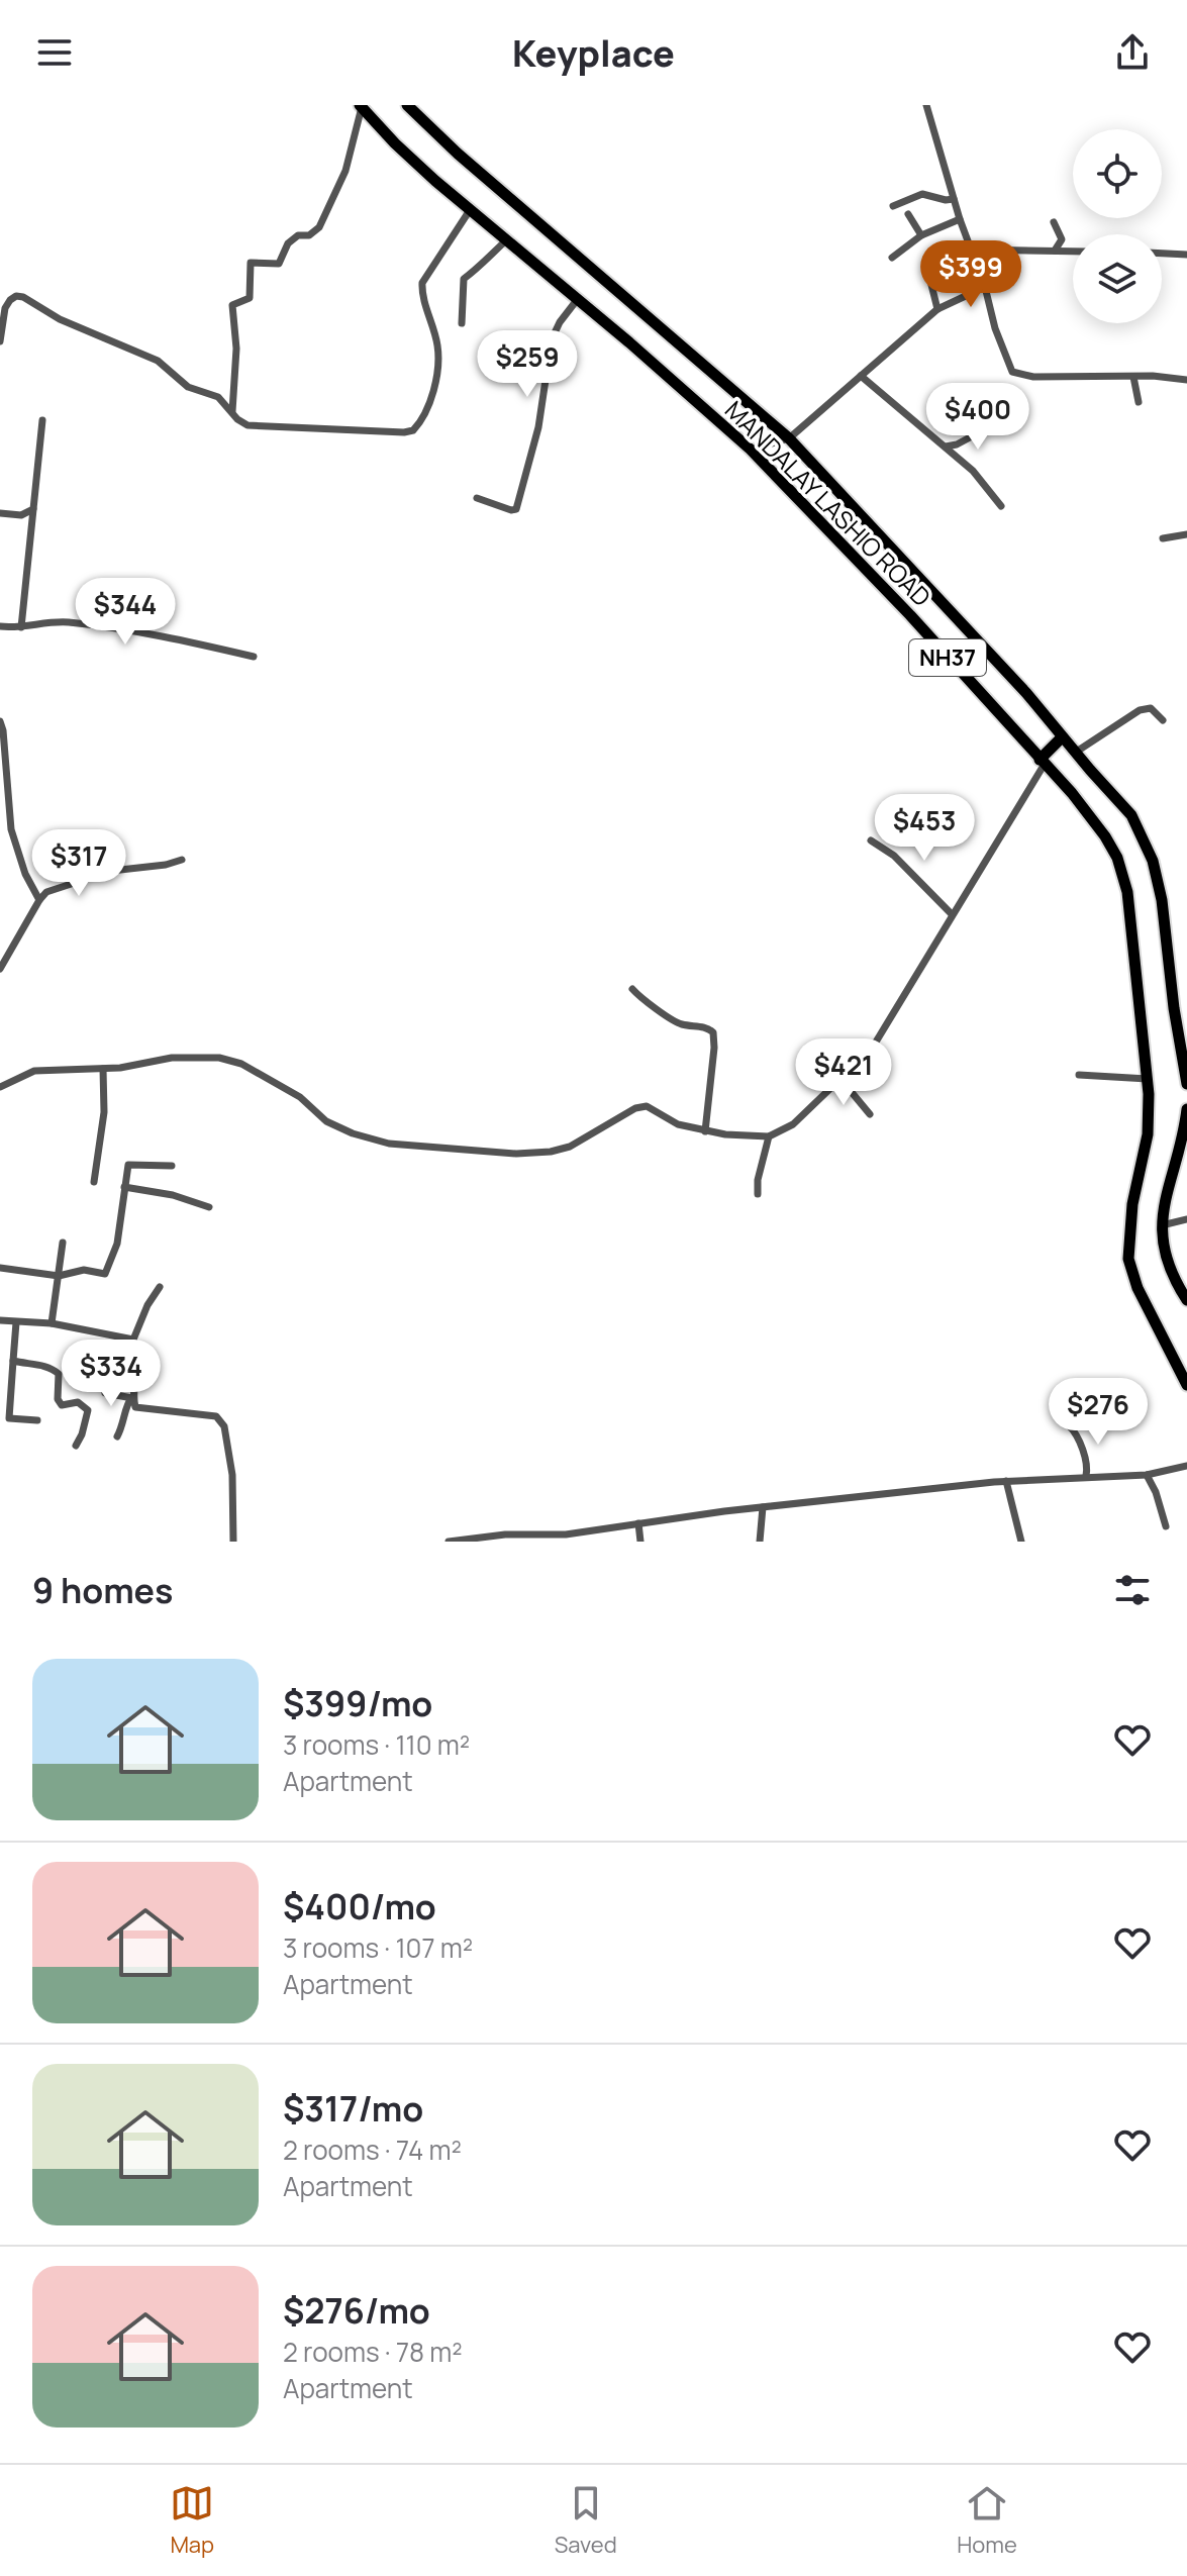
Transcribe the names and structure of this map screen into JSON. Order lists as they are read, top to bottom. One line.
{"streets":{"highway":["MANDALAY LASHIO ROAD","NH37"]},"page":{"header":"Keyplace","price":["$399","$259","$400","$344","$453","$317","$421","$334","$276"],"heading":"9 homes","list":[{"name":"$399/mo","note":"3 rooms · 110 m² · Apartment"},{"name":"$400/mo","note":"3 rooms · 107 m² · Apartment"},{"name":"$317/mo","note":"2 rooms · 74 m² · Apartment"},{"name":"$276/mo","note":"2 rooms · 78 m² · Apartment"}],"tabs":["Map","Saved","Home"]}}
